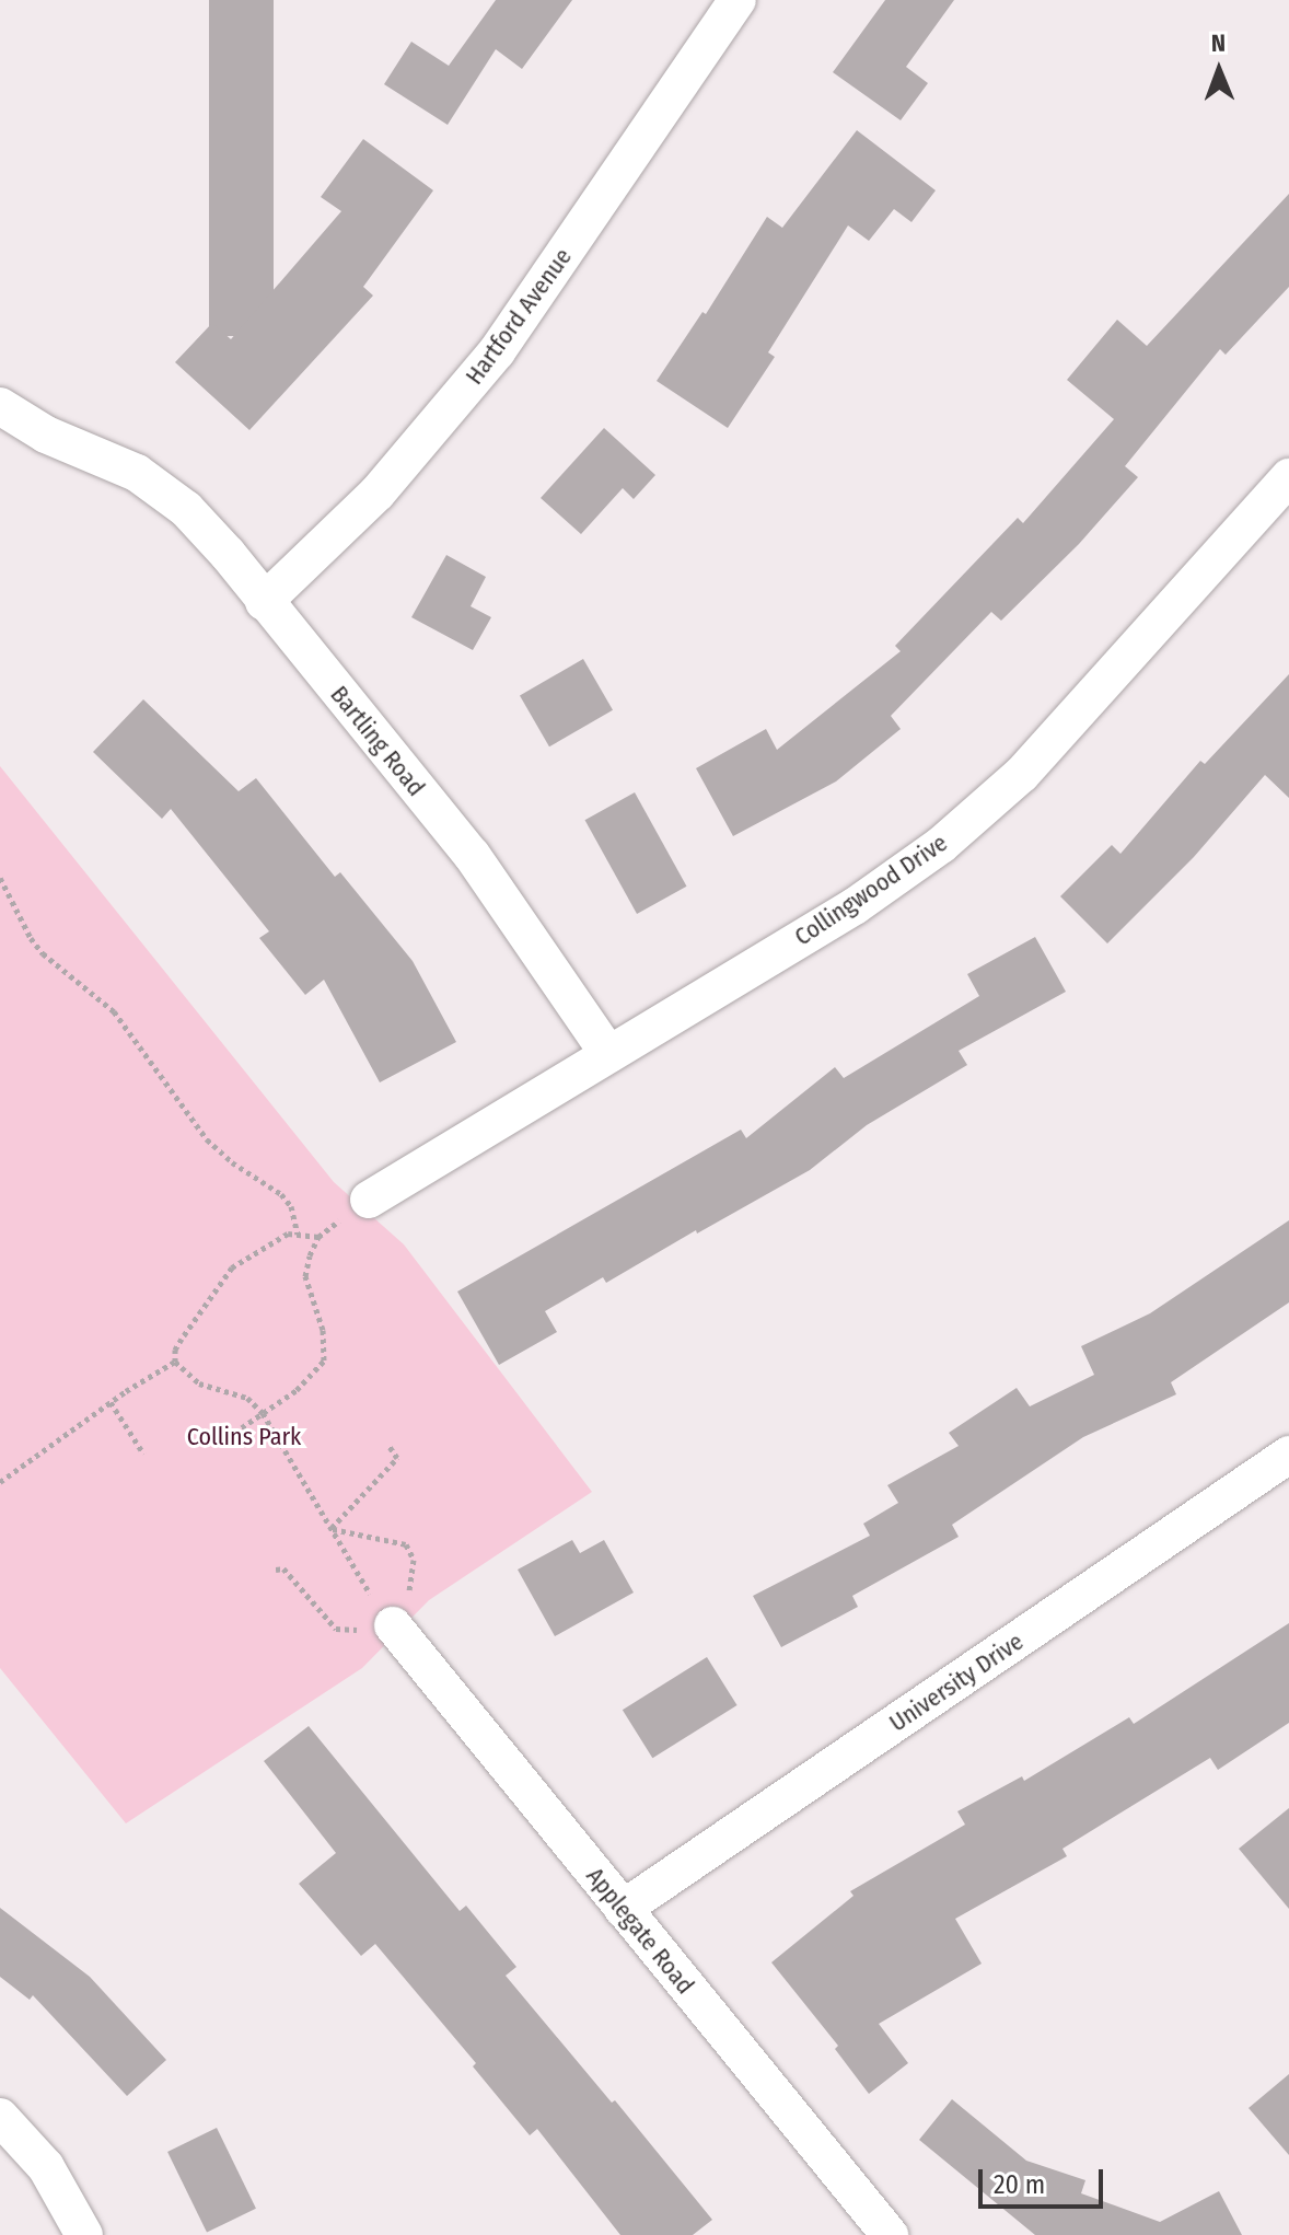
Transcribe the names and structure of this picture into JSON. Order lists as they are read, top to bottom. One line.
{"streets":{"street":["Hartford Avenue","Bartling Road","Collingwood Drive","University Drive","Applegate Road"]},"crossings":[["Hartford Avenue","Bartling Road"],["Bartling Road","Collingwood Drive"],["University Drive","Applegate Road"]],"parks":["Collins Park"],"scale_bar":"20 m","north":"top"}
